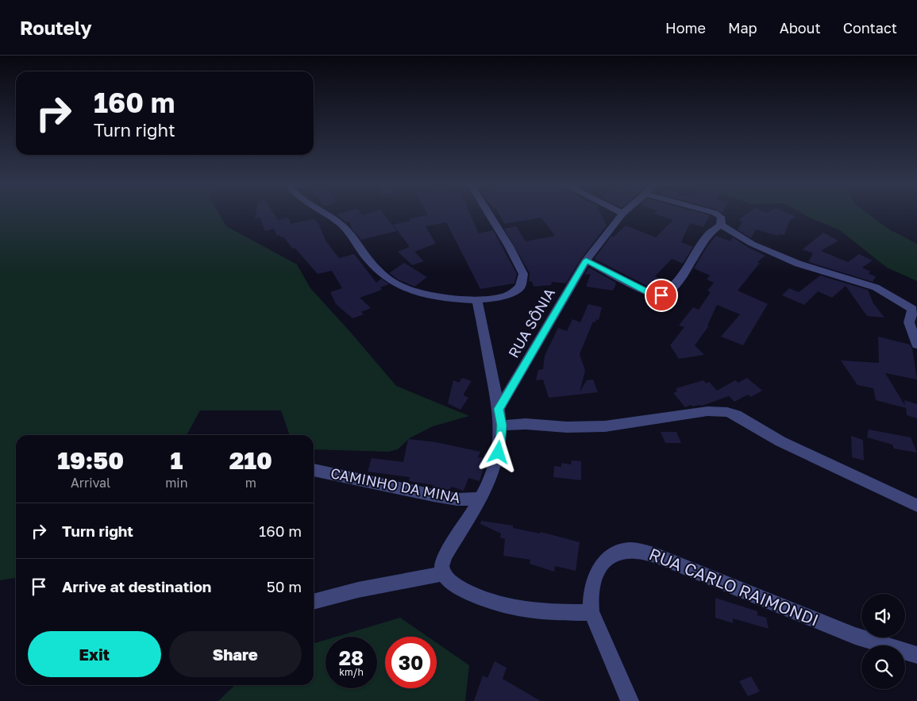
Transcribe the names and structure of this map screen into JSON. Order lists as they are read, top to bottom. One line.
{"streets":{"street":["RUA SÔNIA","CAMINHO DA MINA","RUA CARLO RAIMONDI"]},"page":{"header":"Routely","nav":["Home","Map","About","Contact"],"turn":["160 m","Turn right"],"eta":["19:50","Arrival","1","min","210","m"],"list":[{"name":"Turn right","value":"160 m"},{"name":"Arrive at destination","value":"50 m"}],"buttons":["Exit","Share"],"speed":"28 km/h","limit":"30"}}
